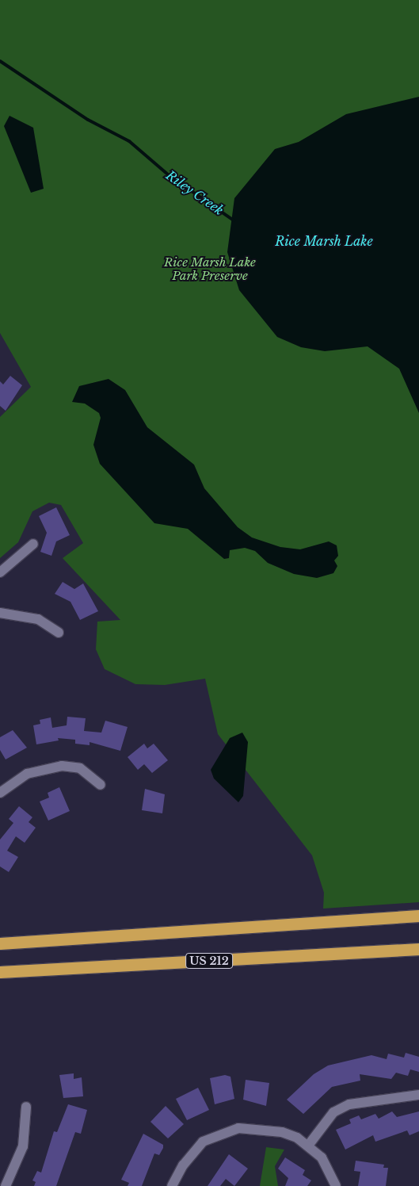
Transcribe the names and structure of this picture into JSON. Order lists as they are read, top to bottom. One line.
{"streets":{"highway":["US 212"]},"water":["Riley Creek","Rice Marsh Lake"],"parks":["Rice Marsh Lake Park Preserve"]}
